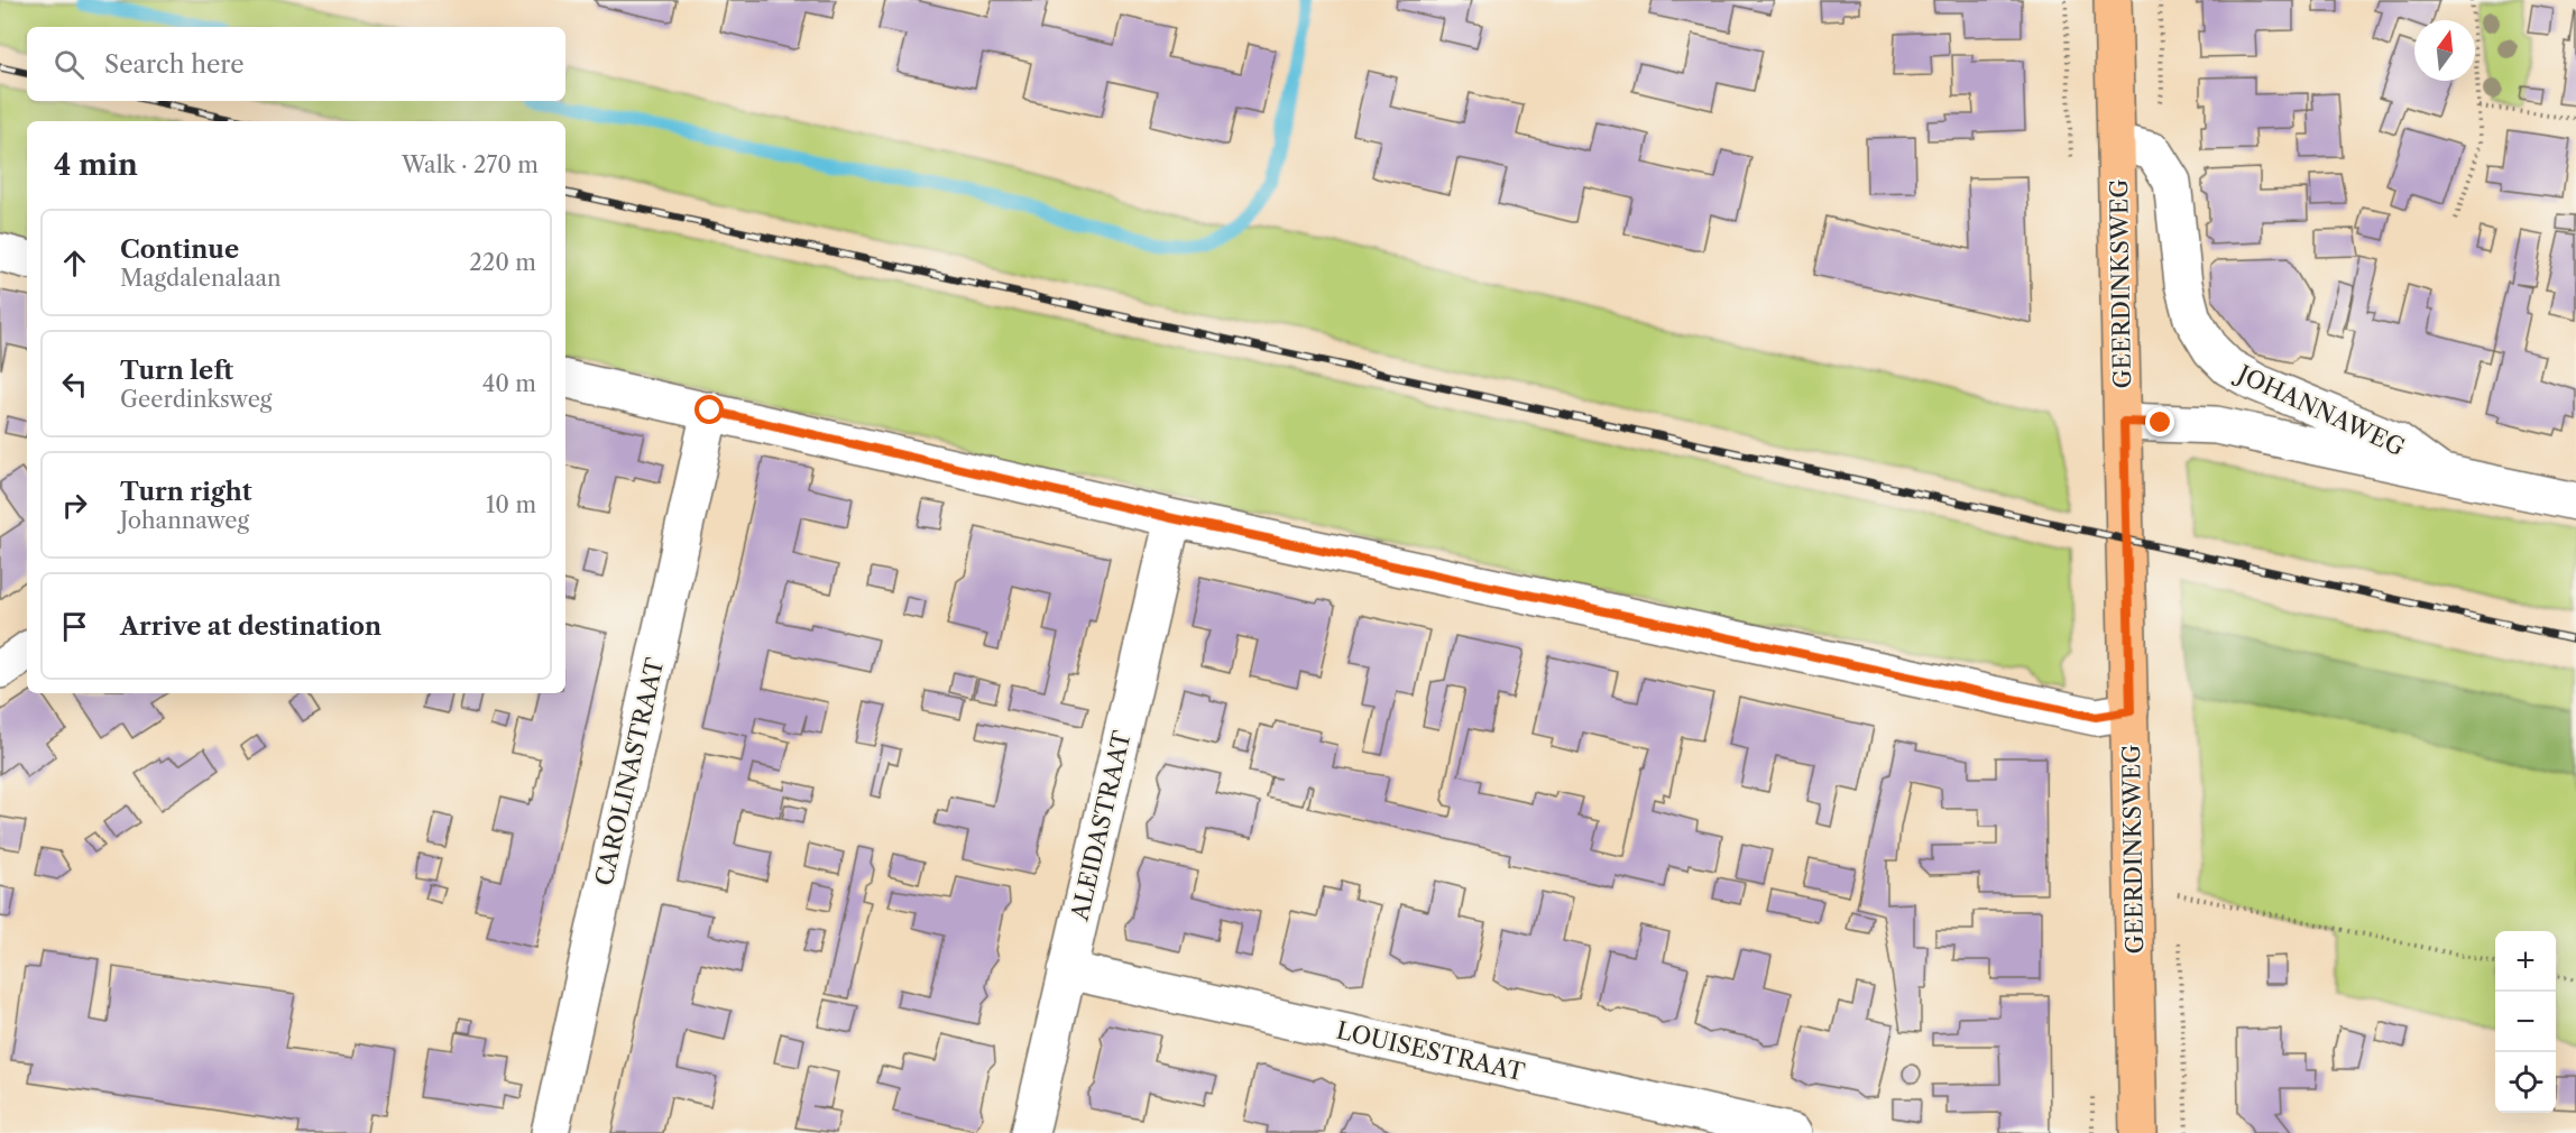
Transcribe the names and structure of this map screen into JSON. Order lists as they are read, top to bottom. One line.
{"streets":{"main road":["GEERDINKSWEG"],"street":["JOHANNAWEG","CAROLINASTRAAT","ALEIDASTRAAT","LOUISESTRAAT"]},"crossings":[["GEERDINKSWEG","JOHANNAWEG"],["ALEIDASTRAAT","LOUISESTRAAT"]],"north":"top","page":{"search":"Search here","heading":["4 min","Walk · 270 m"],"list":[["Continue","Magdalenalaan","220 m"],["Turn left","Geerdinksweg","40 m"],["Turn right","Johannaweg","10 m"],"Arrive at destination"],"map_buttons":["+","−"]}}
